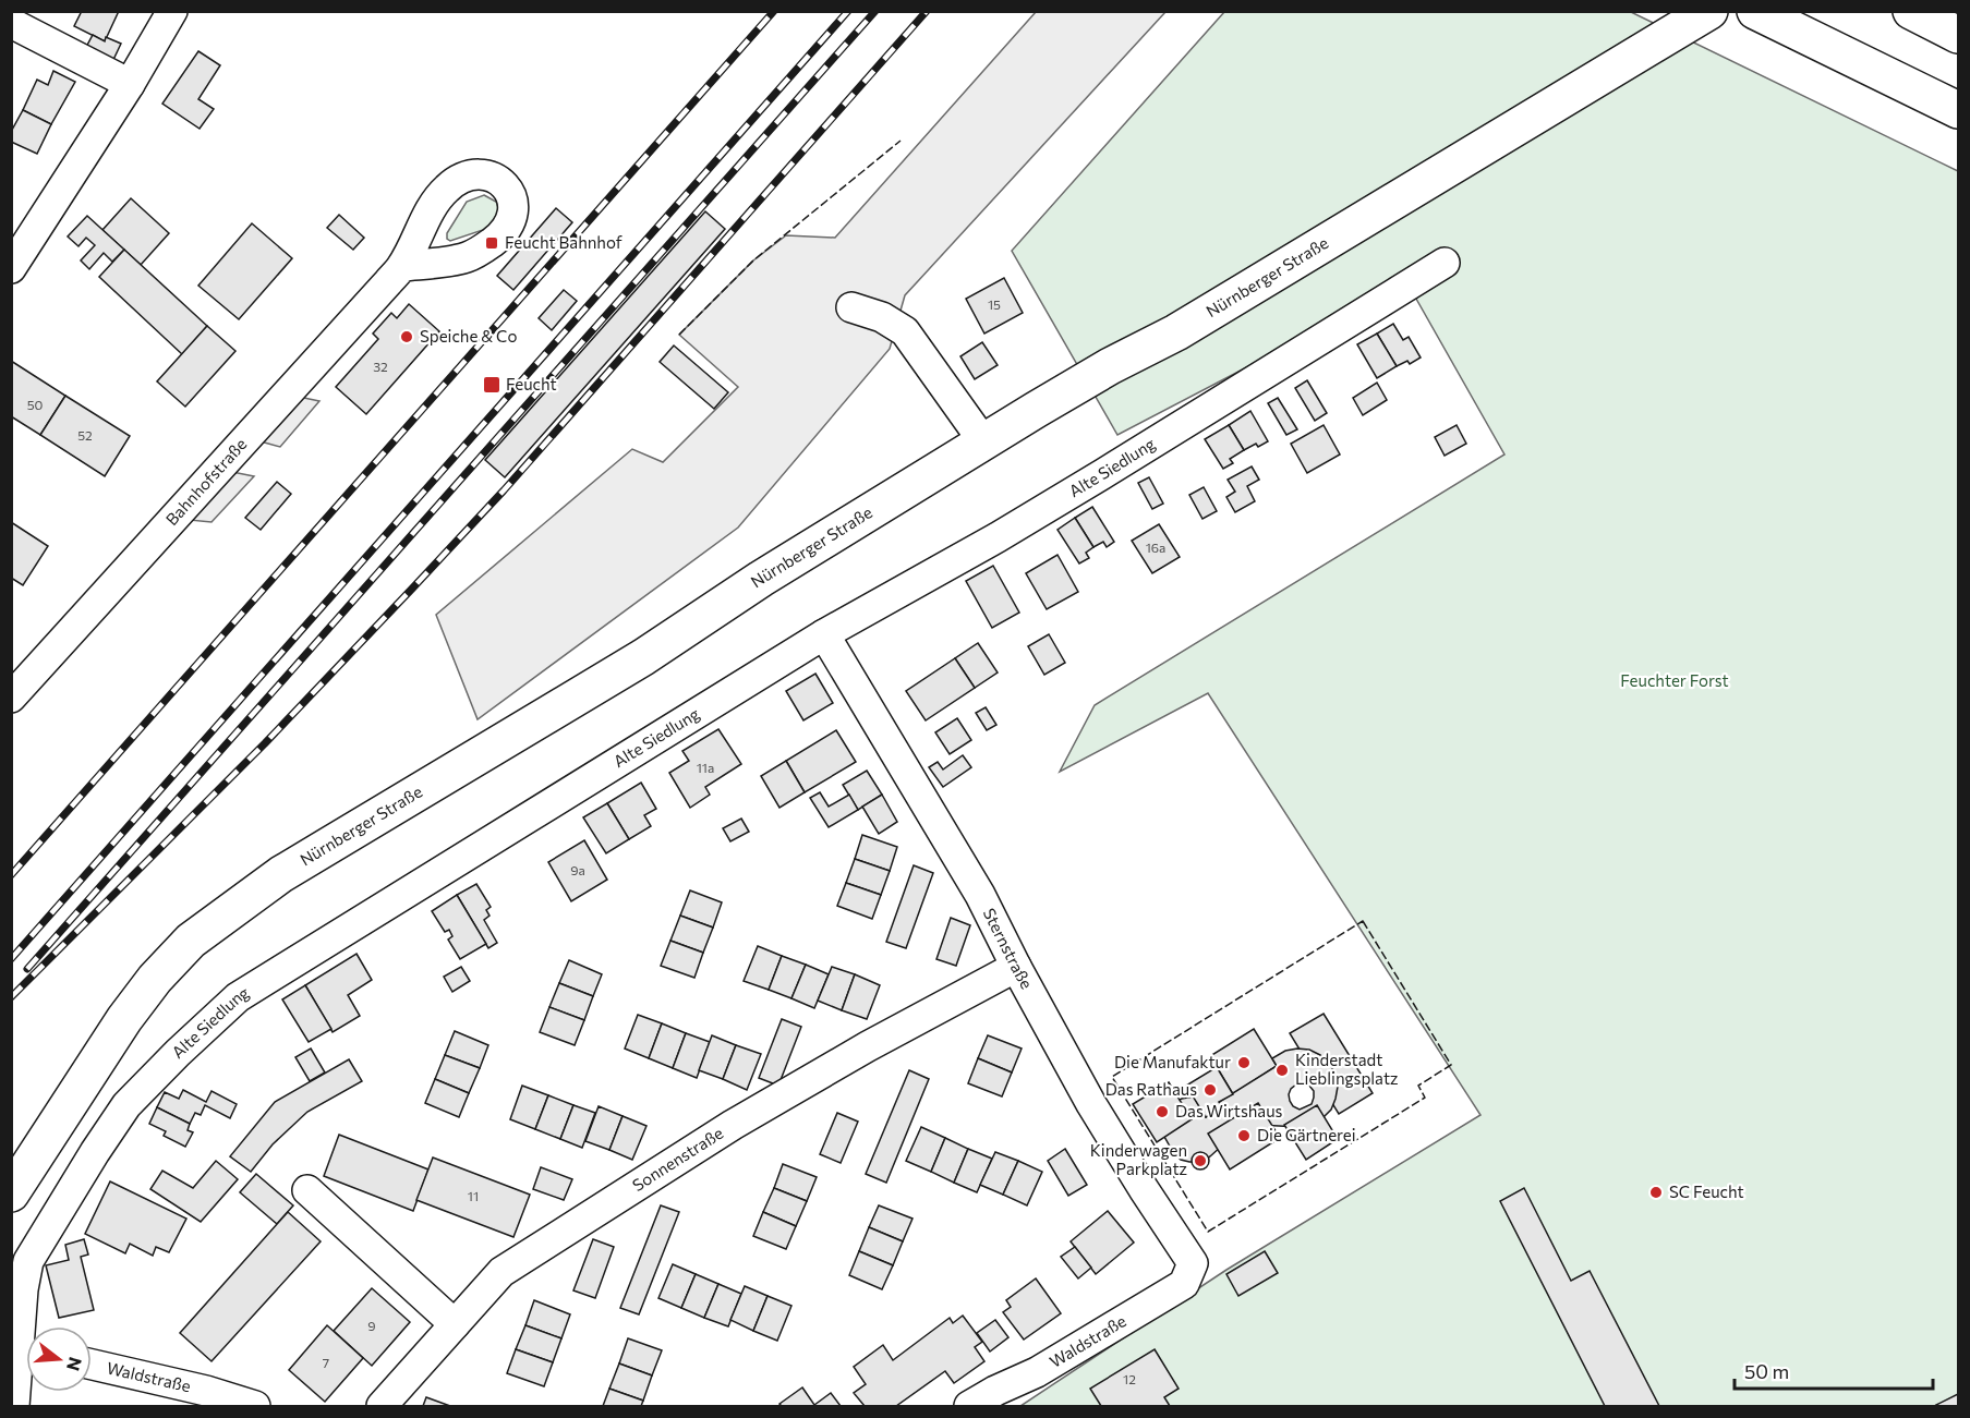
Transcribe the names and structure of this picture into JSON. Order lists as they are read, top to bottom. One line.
{"streets":{"main road":["Nürnberger Straße"],"street":["Alte Siedlung","Bahnhofstraße","Sternstraße","Sonnenstraße","Waldstraße"]},"crossings":[["Alte Siedlung","Sternstraße"],["Sternstraße","Sonnenstraße"],["Sternstraße","Waldstraße"]],"parks":["Feuchter Forst"],"places":{"transit":["Feucht Bahnhof","Feucht"],"other":["Speiche & Co","Die Manufaktur","Kinderstadt Lieblingsplatz","Das Rathaus","Das Wirtshaus","Die Gärtnerei","Kinderwagen Parkplatz","SC Feucht"]},"house_numbers":["15","32","50","52","16a","11a","9a","11","9","7","12"],"scale_bar":"50 m","north":"right"}
